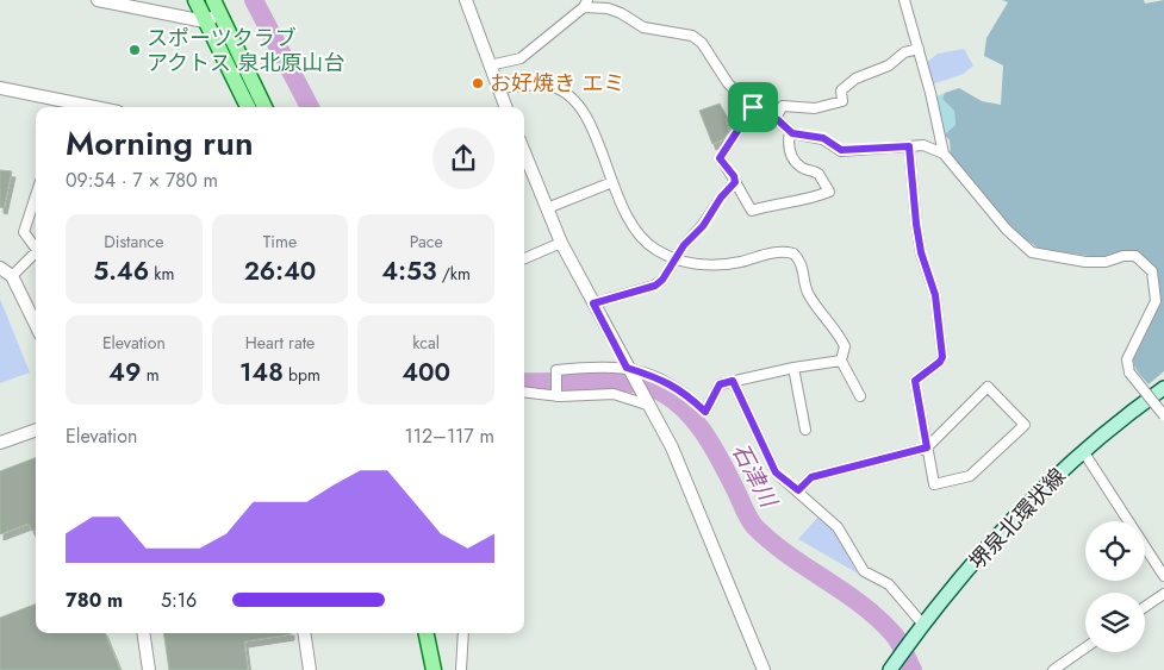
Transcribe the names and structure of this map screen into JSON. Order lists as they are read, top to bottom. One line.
{"streets":{"main road":["堺泉北環状線"]},"water":["石津川"],"places":["スポーツクラブ アクトス 泉北原山台","お好焼き エミ"],"page":{"heading":["Morning run","09:54 · 7 × 780 m"],"stats":[["Distance","5.46 km"],["Time","26:40"],["Pace","4:53 /km"],["Elevation","49 m"],["Heart rate","148 bpm"],["kcal","400"]],"chart":["Elevation","112–117 m"],"list":[{"name":"780 m","note":"5:16"}]}}
